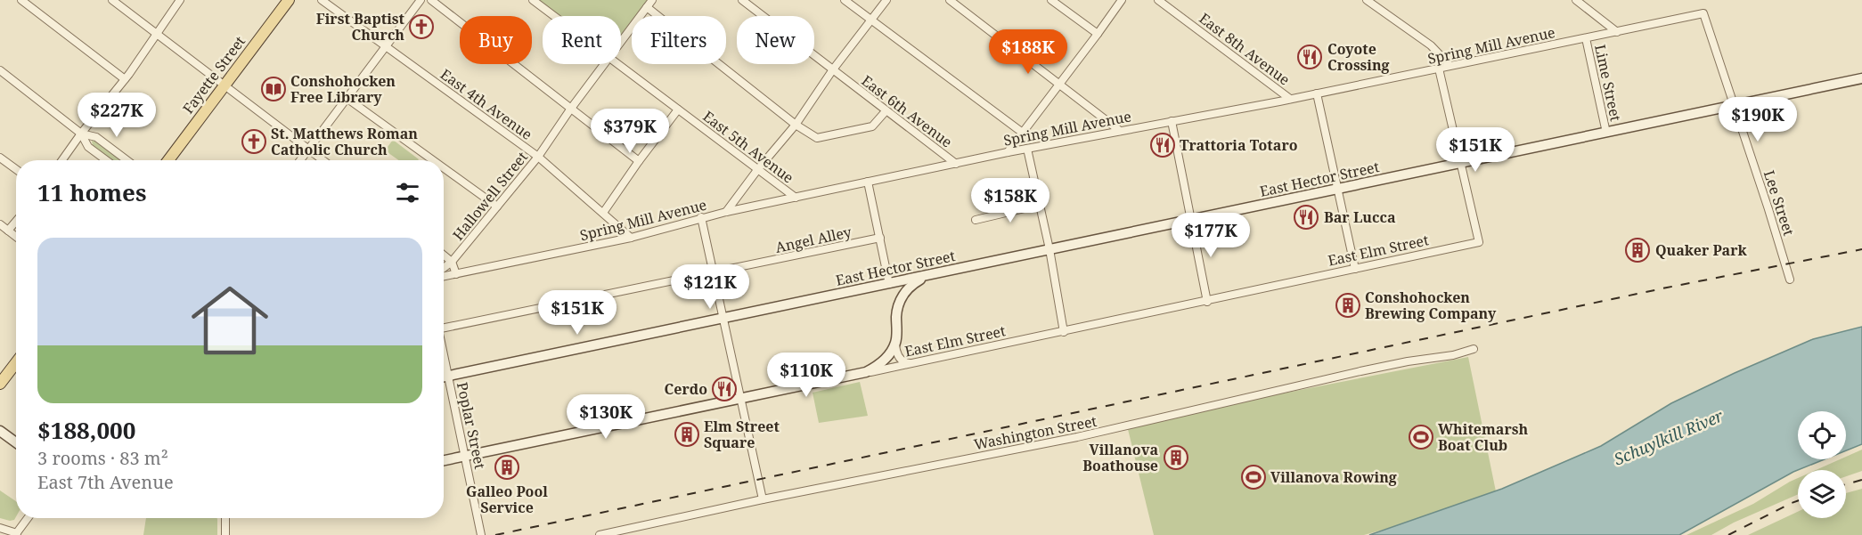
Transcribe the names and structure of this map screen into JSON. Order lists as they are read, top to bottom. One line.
{"streets":{"main road":["Fayette Street","East Hector Street","East Elm Street"],"street":["Spring Mill Avenue","East 8th Avenue","Lime Street","East 4th Avenue","East 6th Avenue","East 5th Avenue","Hallowell Street","Lee Street","Angel Alley","Poplar Street","Washington Street"]},"crossings":[["Spring Mill Avenue","East 8th Avenue"],["Spring Mill Avenue","Lime Street"],["Spring Mill Avenue","East 4th Avenue"],["Spring Mill Avenue","East 6th Avenue"],["Spring Mill Avenue","East 5th Avenue"],["Spring Mill Avenue","Lee Street"],["Lime Street","East Hector Street"],["East 4th Avenue","Hallowell Street"],["East Hector Street","Lee Street"],["East Hector Street","East Elm Street"],["East Hector Street","Poplar Street"],["East Elm Street","Poplar Street"]],"water":["Schuylkill River"],"places":{"church":["First Baptist Church","St. Matthews Roman Catholic Church"],"restaurant":["Coyote Crossing","Trattoria Totaro","Bar Lucca","Cerdo"],"library":["Conshohocken Free Library"],"building":["Quaker Park","Conshohocken Brewing Company","Elm Street Square","Villanova Boathouse","Galleo Pool Service"],"sports":["Whitemarsh Boat Club","Villanova Rowing"]},"page":{"chip":["Buy","Rent","Filters","New"],"price":["$188K","$227K","$190K","$379K","$151K","$158K","$177K","$121K","$151K","$110K","$130K"],"heading":"11 homes","list":[{"name":"$188,000","note":"3 rooms · 83 m² · East 7th Avenue"}]}}
